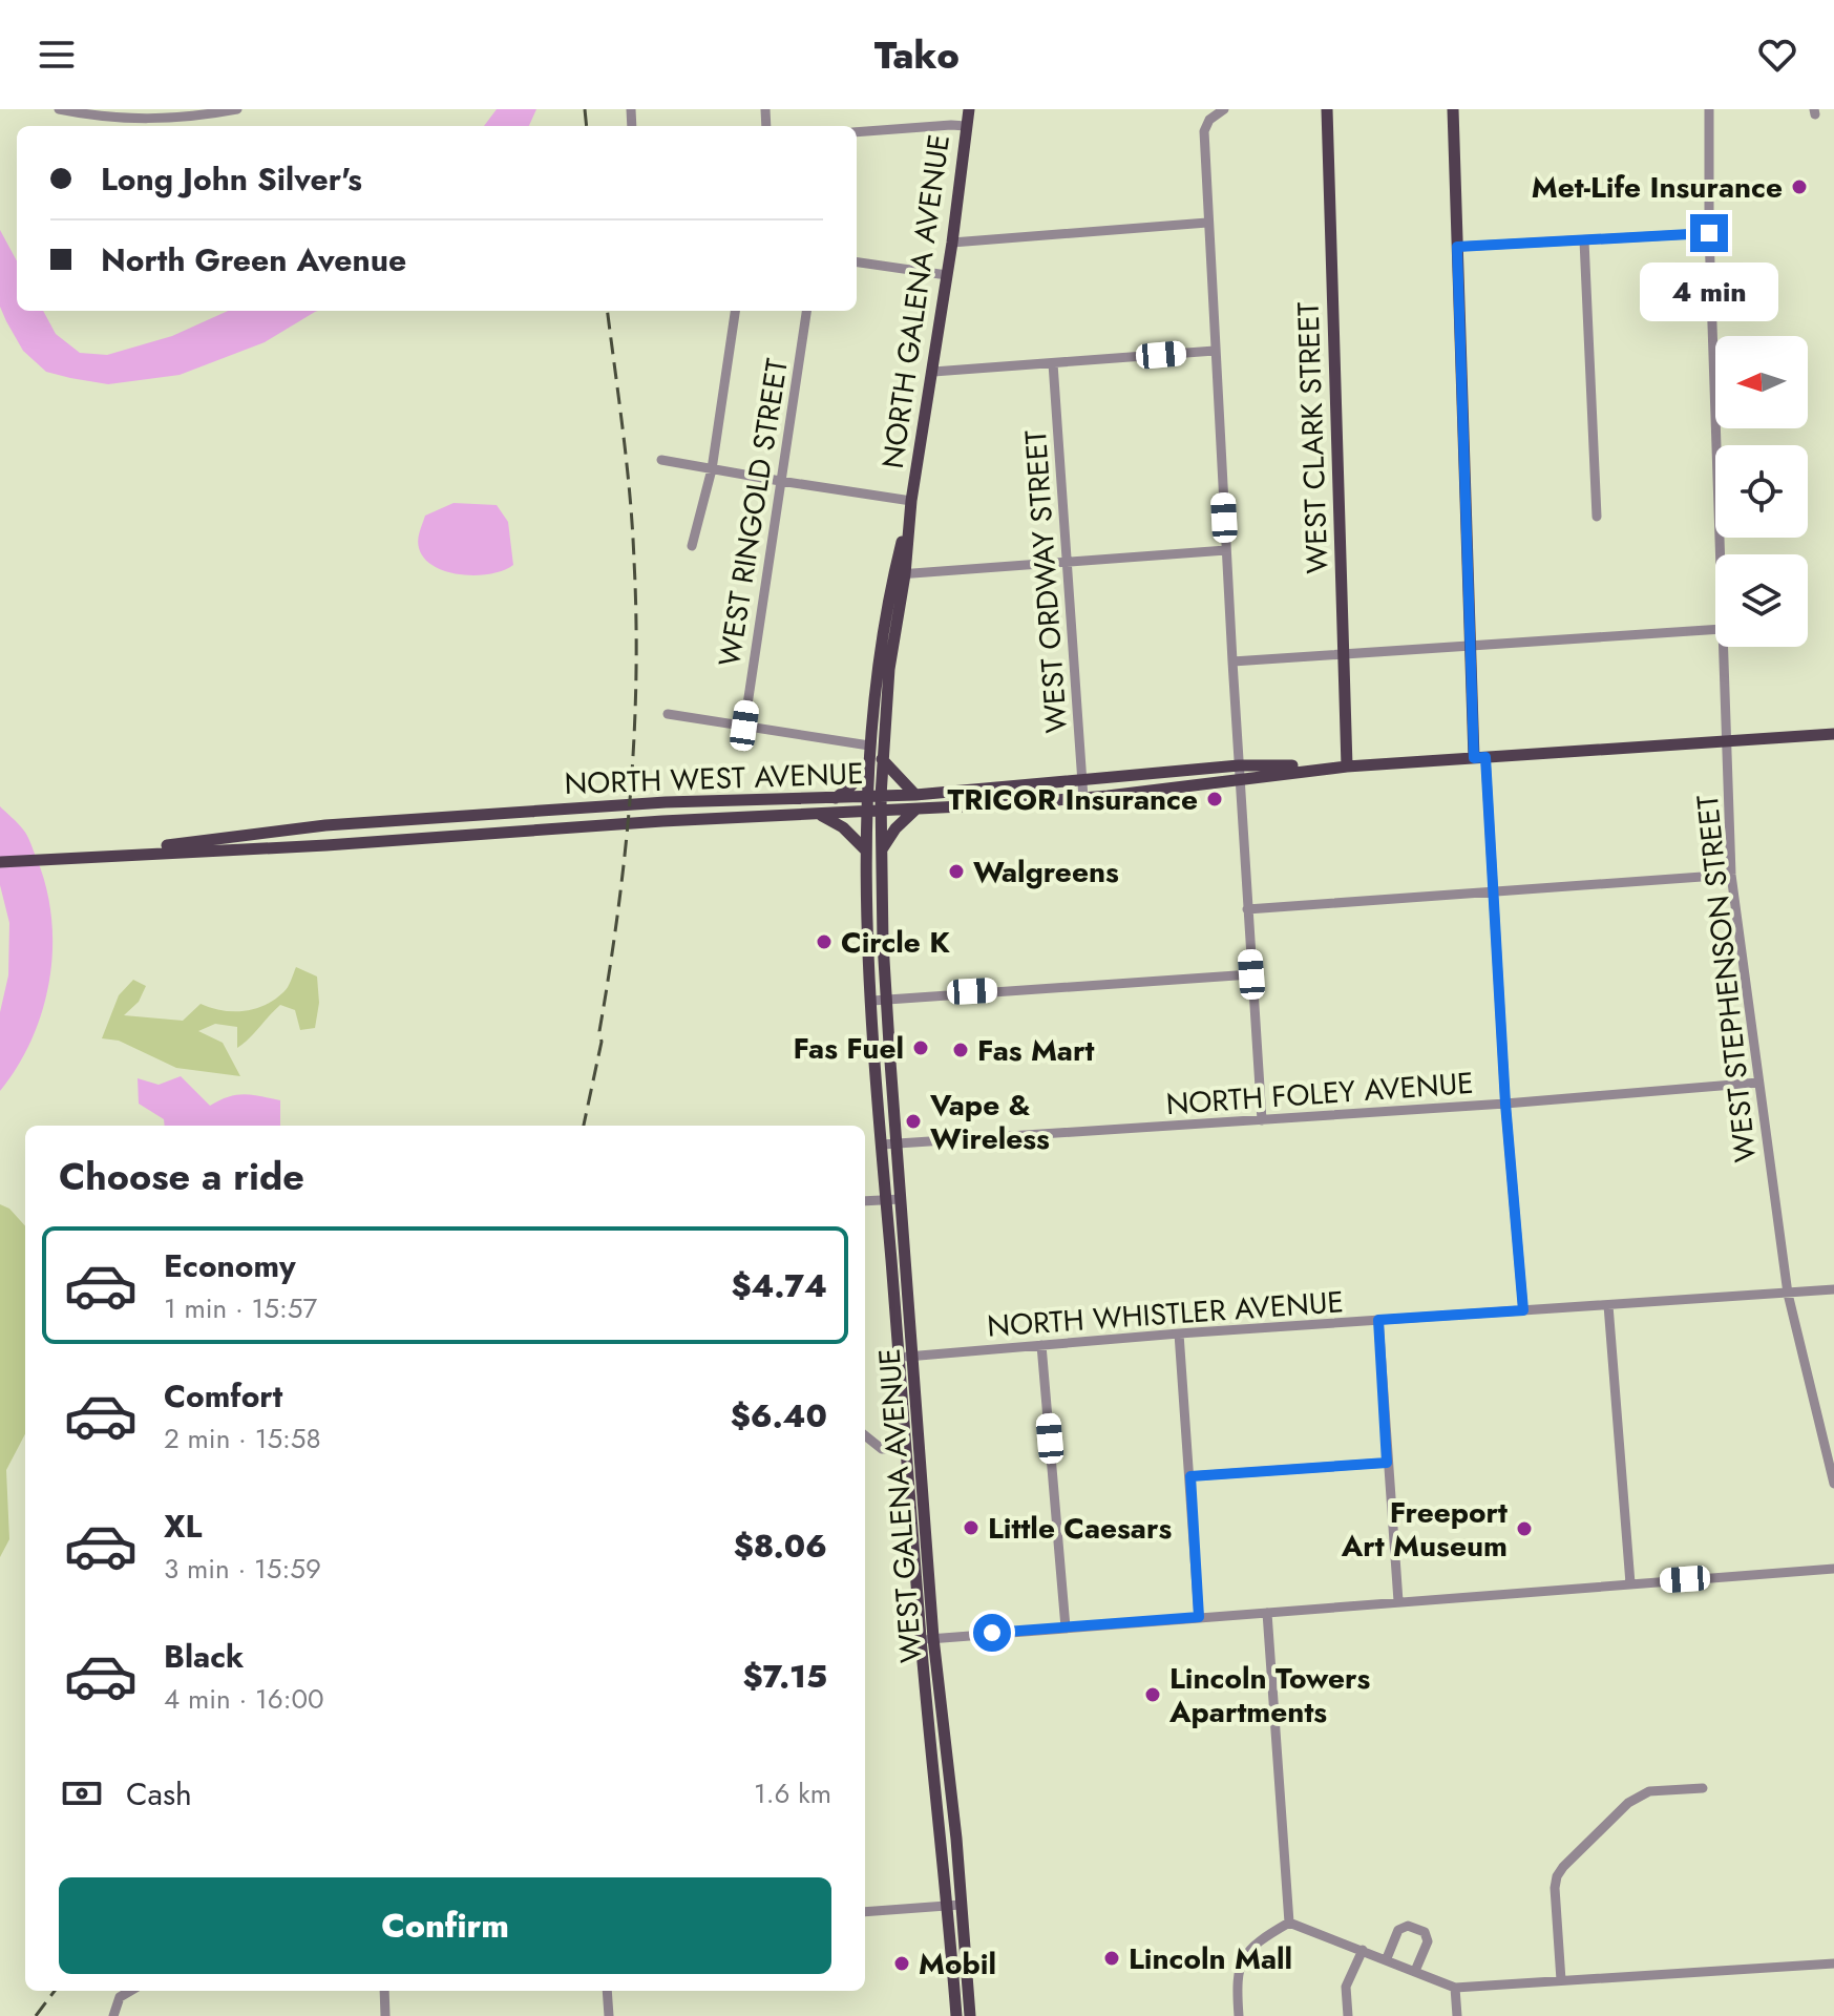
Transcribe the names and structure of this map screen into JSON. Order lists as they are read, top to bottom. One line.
{"streets":{"main road":["NORTH GALENA AVENUE","WEST CLARK STREET","NORTH WEST AVENUE","WEST GALENA AVENUE"],"street":["WEST RINGOLD STREET","WEST ORDWAY STREET","WEST STEPHENSON STREET","NORTH FOLEY AVENUE","NORTH WHISTLER AVENUE"]},"crossings":[["NORTH GALENA AVENUE","WEST GALENA AVENUE"],["WEST CLARK STREET","NORTH WEST AVENUE"],["WEST ORDWAY STREET","NORTH WEST AVENUE"],["NORTH WEST AVENUE","WEST STEPHENSON STREET"],["NORTH WEST AVENUE","WEST GALENA AVENUE"],["WEST STEPHENSON STREET","NORTH FOLEY AVENUE"],["WEST STEPHENSON STREET","NORTH WHISTLER AVENUE"],["NORTH FOLEY AVENUE","WEST GALENA AVENUE"],["NORTH WHISTLER AVENUE","WEST GALENA AVENUE"]],"places":["Met-Life Insurance","TRICOR Insurance","Walgreens","Circle K","Fas Fuel","Fas Mart","Vape & Wireless","Little Caesars","Freeport Art Museum","Lincoln Towers Apartments","Lincoln Mall","Mobil"],"north":"left","page":{"header":"Tako","banner":["Long John Silver's","North Green Avenue"],"bubble":"4 min","heading":"Choose a ride","list":[{"name":"Economy","note":"1 min · 15:57","value":"$4.74"},{"name":"Comfort","note":"2 min · 15:58","value":"$6.40"},{"name":"XL","note":"3 min · 15:59","value":"$8.06"},{"name":"Black","note":"4 min · 16:00","value":"$7.15"}],"pay":["Cash","1.6 km"],"buttons":"Confirm"}}
